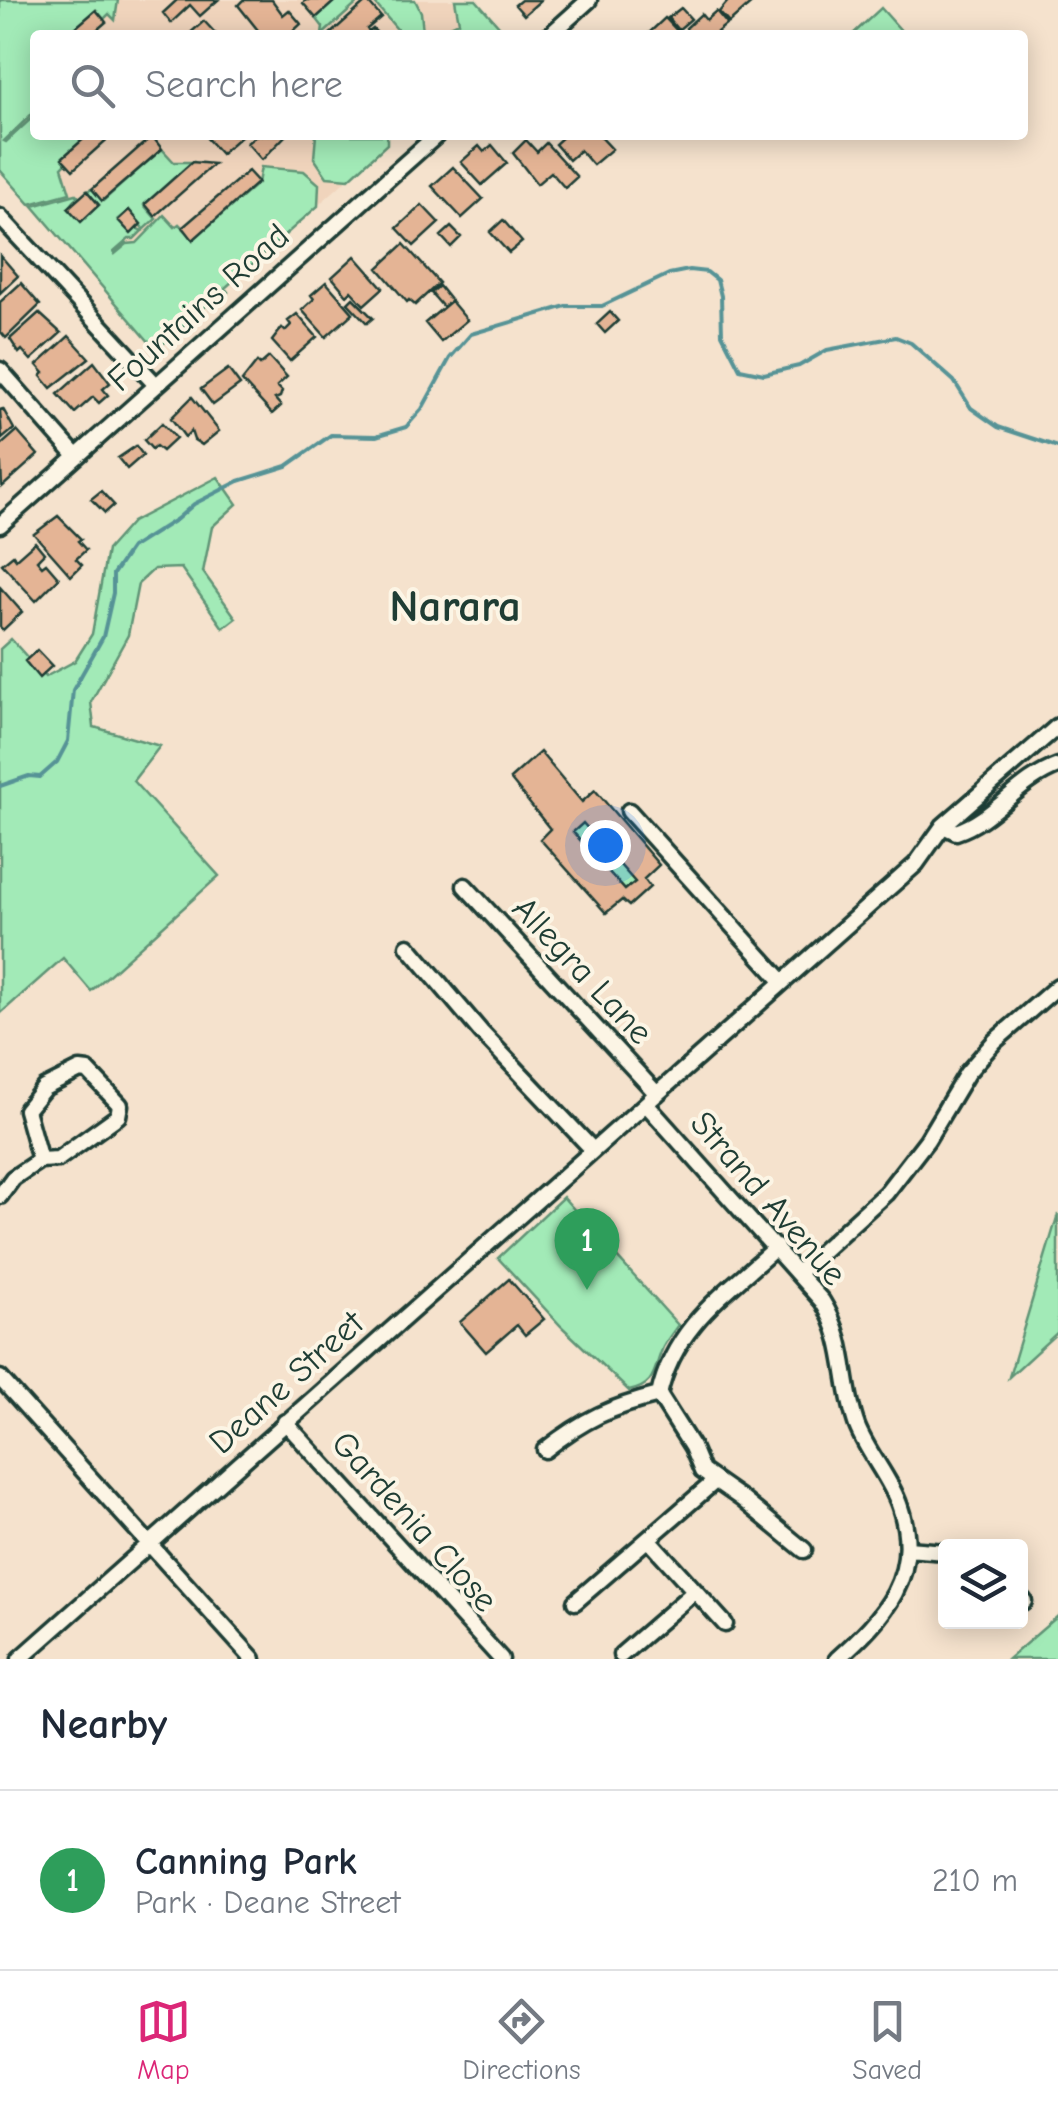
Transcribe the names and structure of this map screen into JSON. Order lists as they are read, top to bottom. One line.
{"streets":{"street":["Fountains Road","Allegra Lane","Strand Avenue","Deane Street","Gardenia Close"]},"crossings":[["Allegra Lane","Strand Avenue"],["Allegra Lane","Deane Street"],["Strand Avenue","Deane Street"],["Deane Street","Gardenia Close"]],"districts":["Narara"],"page":{"search":"Search here","pins":"1","heading":"Nearby","list":[{"mark":"1","name":"Canning Park","note":"Park · Deane Street","value":"210 m"}],"nav":["Map","Directions","Saved"]}}
